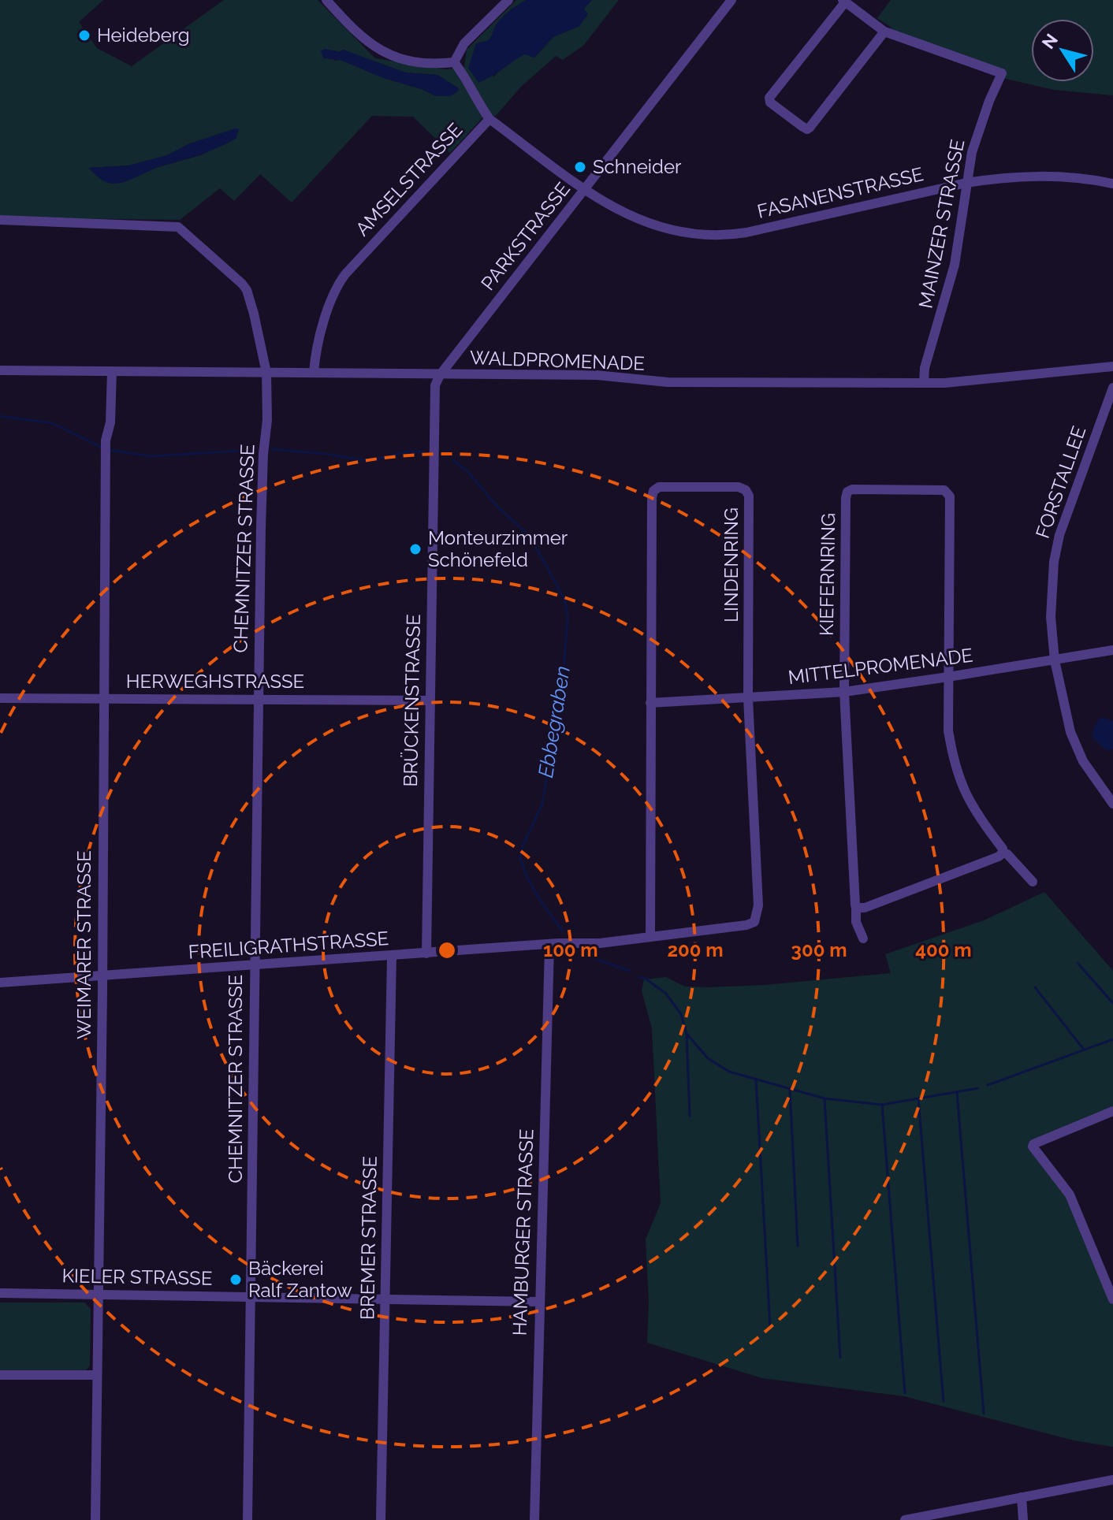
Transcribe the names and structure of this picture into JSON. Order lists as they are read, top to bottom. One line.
{"streets":{"street":["AMSELSTRASSE","FASANENSTRASSE","MAINZER STRASSE","PARKSTRASSE","WALDPROMENADE","FORSTALLEE","CHEMNITZER STRASSE","LINDENRING","KIEFERNRING","MITTELPROMENADE","HERWEGHSTRASSE","BRÜCKENSTRASSE","WEIMARER STRASSE","FREILIGRATHSTRASSE","HAMBURGER STRASSE","BREMER STRASSE","KIELER STRASSE"]},"crossings":[["AMSELSTRASSE","FASANENSTRASSE"],["AMSELSTRASSE","PARKSTRASSE"],["AMSELSTRASSE","WALDPROMENADE"],["FASANENSTRASSE","MAINZER STRASSE"],["FASANENSTRASSE","PARKSTRASSE"],["MAINZER STRASSE","WALDPROMENADE"],["PARKSTRASSE","WALDPROMENADE"],["PARKSTRASSE","BRÜCKENSTRASSE"],["WALDPROMENADE","CHEMNITZER STRASSE"],["WALDPROMENADE","WEIMARER STRASSE"],["FORSTALLEE","MITTELPROMENADE"],["CHEMNITZER STRASSE","HERWEGHSTRASSE"],["CHEMNITZER STRASSE","FREILIGRATHSTRASSE"],["CHEMNITZER STRASSE","KIELER STRASSE"],["LINDENRING","MITTELPROMENADE"],["LINDENRING","FREILIGRATHSTRASSE"],["KIEFERNRING","MITTELPROMENADE"],["HERWEGHSTRASSE","BRÜCKENSTRASSE"],["HERWEGHSTRASSE","WEIMARER STRASSE"],["BRÜCKENSTRASSE","FREILIGRATHSTRASSE"],["WEIMARER STRASSE","FREILIGRATHSTRASSE"],["WEIMARER STRASSE","KIELER STRASSE"],["FREILIGRATHSTRASSE","HAMBURGER STRASSE"],["FREILIGRATHSTRASSE","BREMER STRASSE"],["HAMBURGER STRASSE","KIELER STRASSE"],["BREMER STRASSE","KIELER STRASSE"]],"water":["Ebbegraben"],"places":["Heideberg","Schneider","Monteurzimmer Schönefeld","Bäckerei Ralf Zantow"],"north":"top left","rings":["100 m","200 m","300 m","400 m"]}
